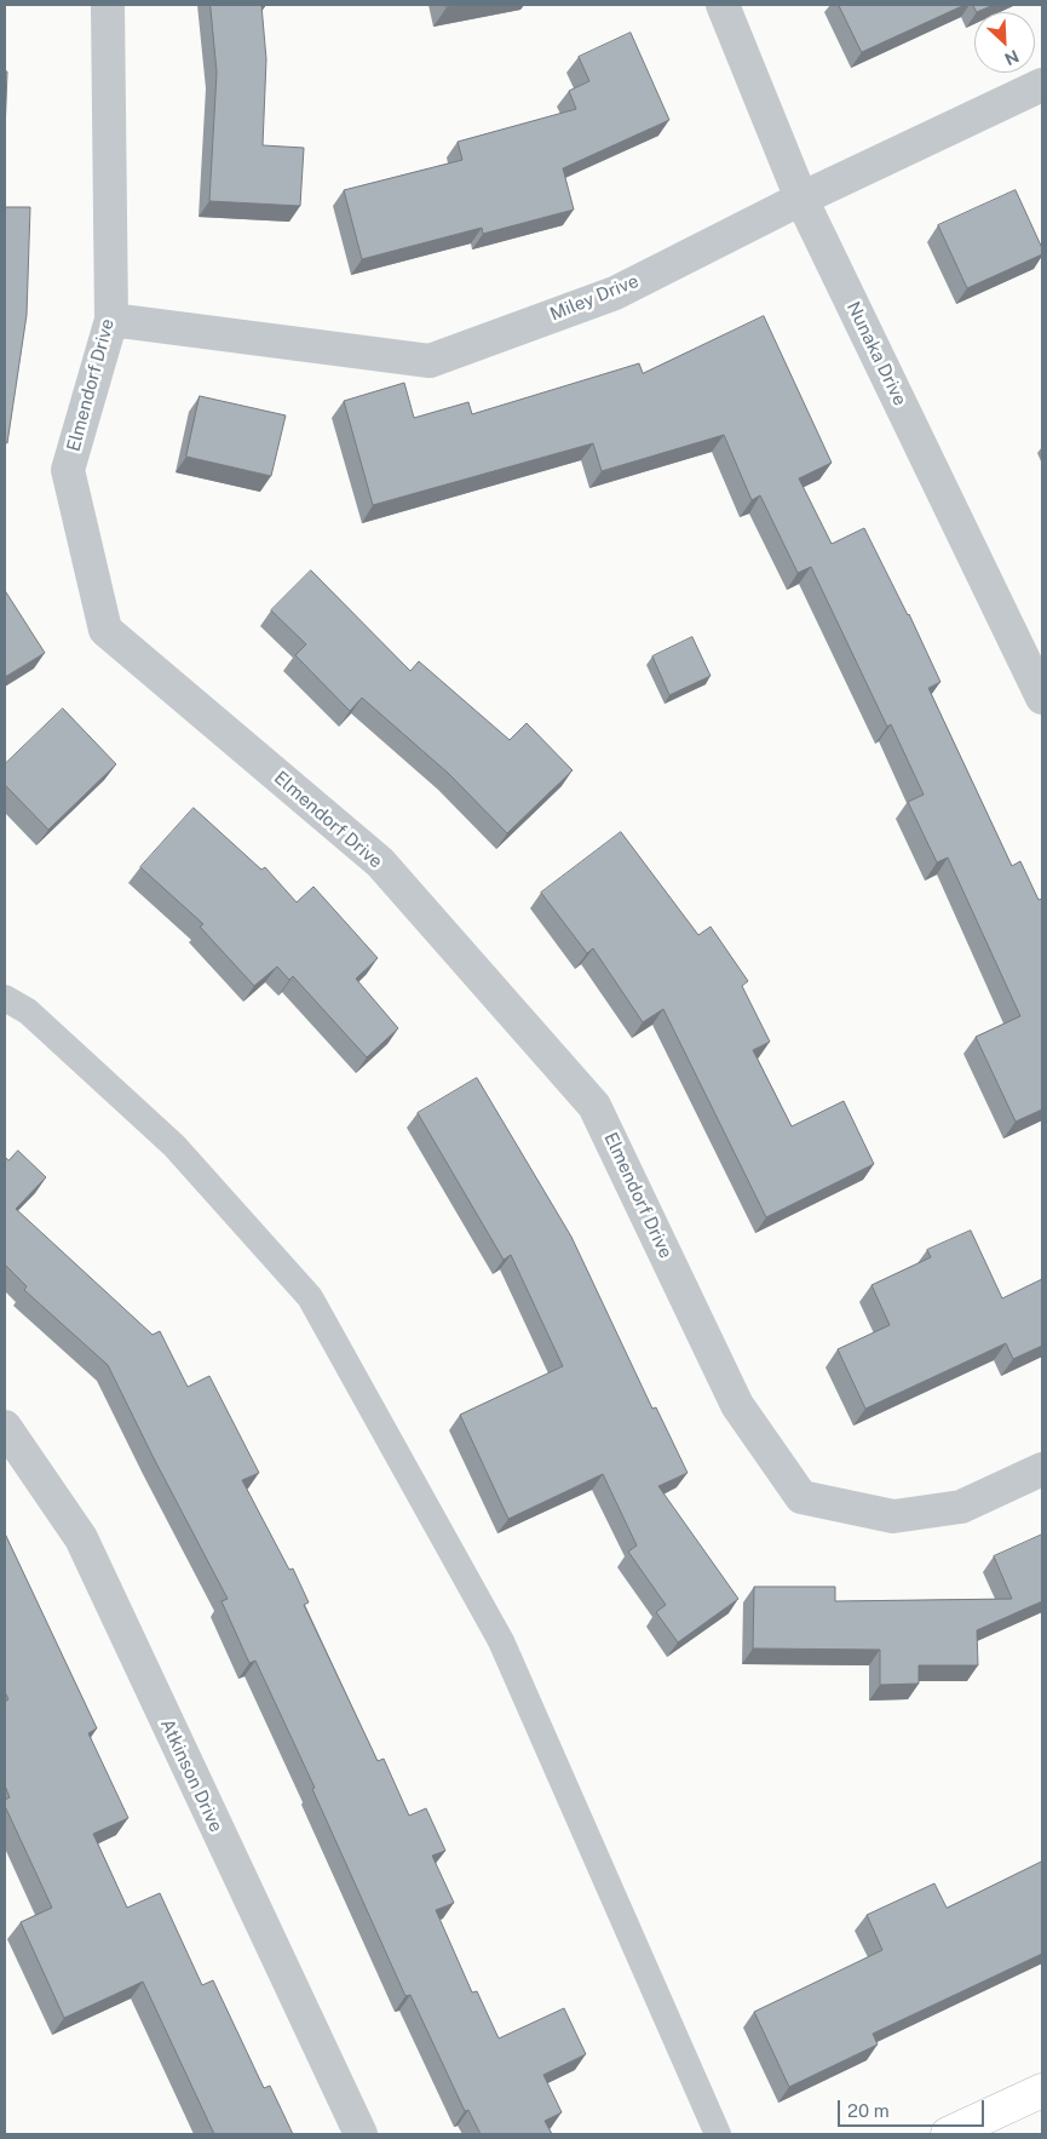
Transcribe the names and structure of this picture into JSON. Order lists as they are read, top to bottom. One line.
{"streets":{"street":["Miley Drive","Nunaka Drive","Elmendorf Drive","Atkinson Drive"]},"crossings":[["Miley Drive","Nunaka Drive"],["Miley Drive","Elmendorf Drive"]],"scale_bar":"20 m","north":"bottom right"}
